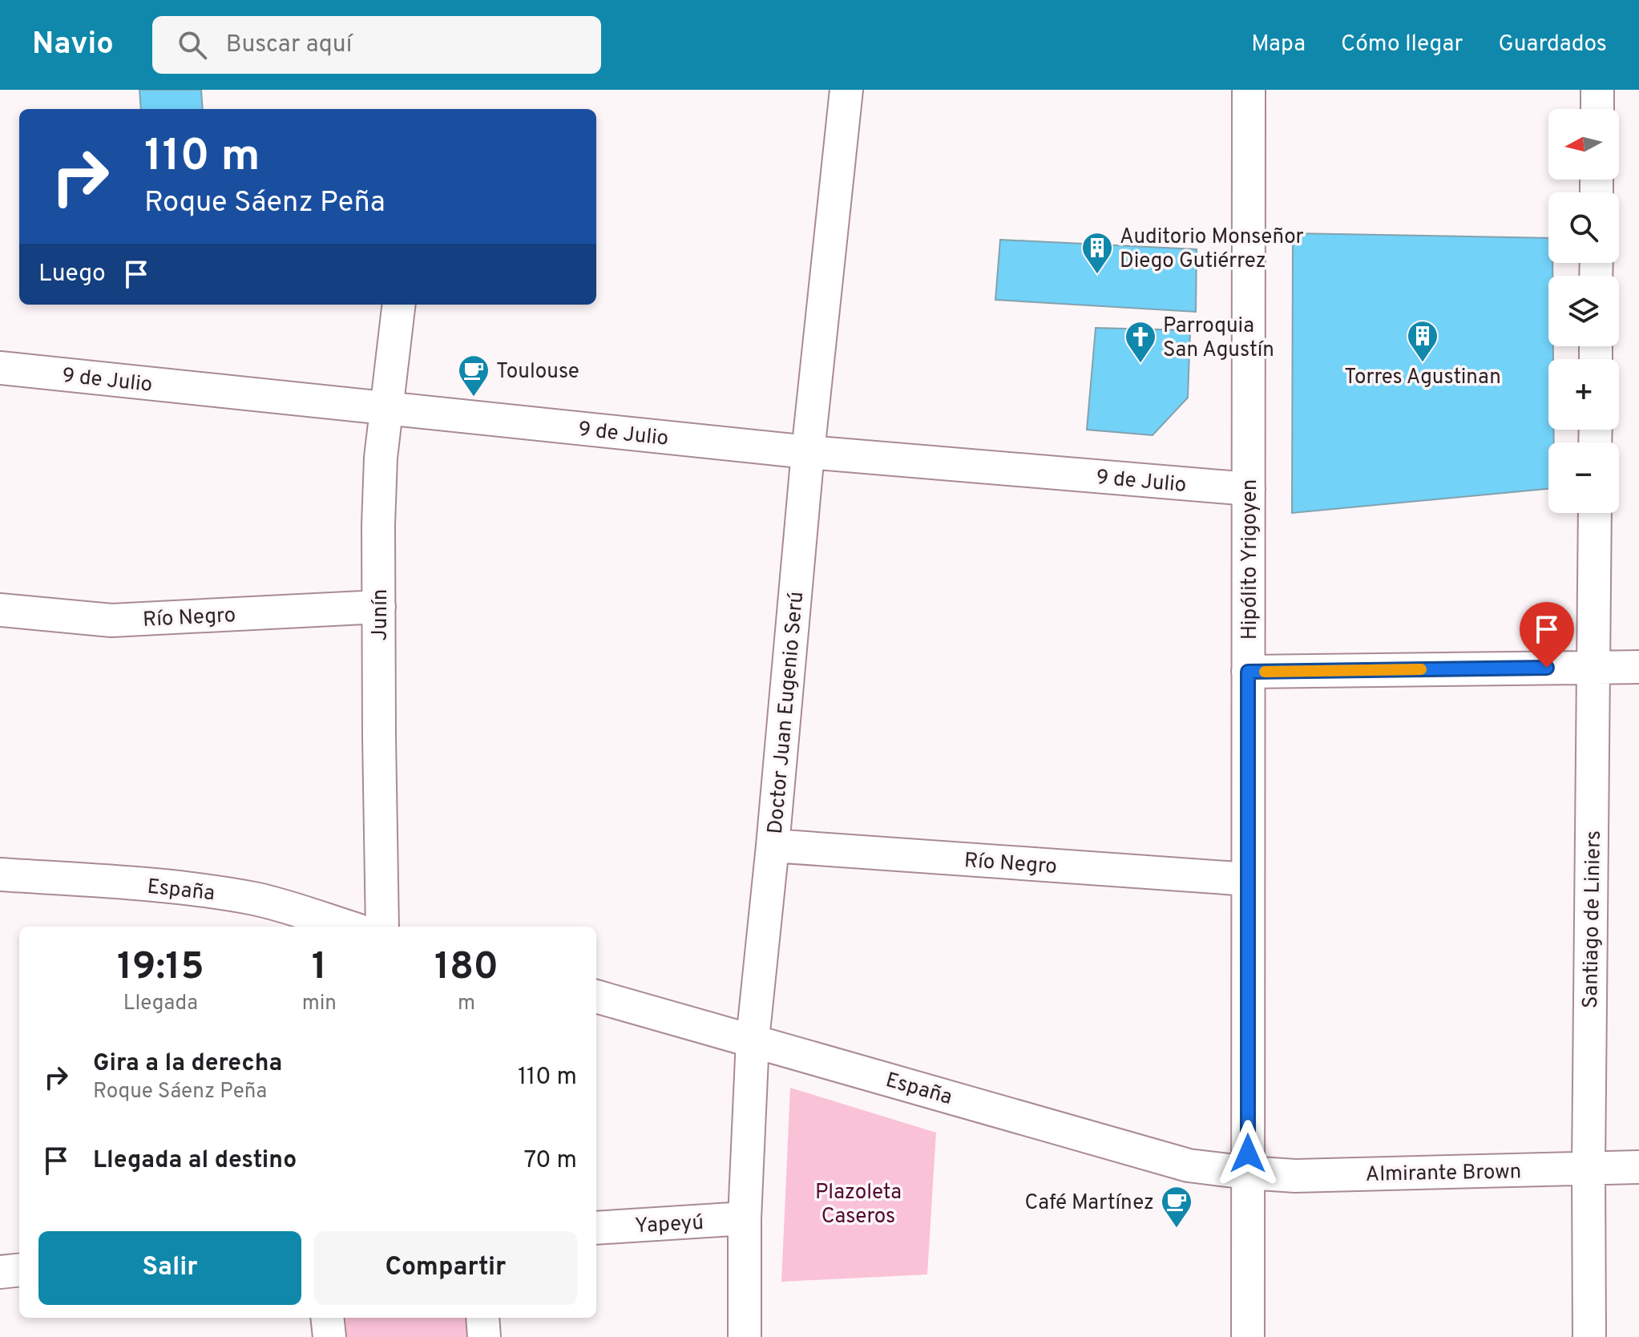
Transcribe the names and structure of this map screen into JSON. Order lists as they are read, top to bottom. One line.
{"streets":{"street":["9 de Julio","Hipólito Yrigoyen","Junín","Río Negro","Doctor Juan Eugenio Serú","España","Santiago de Liniers","Almirante Brown","Yapeyú"]},"crossings":[["9 de Julio","Hipólito Yrigoyen"],["9 de Julio","Junín"],["9 de Julio","Doctor Juan Eugenio Serú"],["Hipólito Yrigoyen","Río Negro"],["Hipólito Yrigoyen","España"],["Hipólito Yrigoyen","Almirante Brown"],["Junín","Río Negro"],["Río Negro","Doctor Juan Eugenio Serú"],["Doctor Juan Eugenio Serú","España"],["Doctor Juan Eugenio Serú","Yapeyú"],["España","Almirante Brown"],["Santiago de Liniers","Almirante Brown"]],"parks":["Plazoleta Caseros"],"places":{"building":["Auditorio Monseñor Diego Gutiérrez","Torres Agustinan"],"church":["Parroquia San Agustín"],"cafe":["Toulouse","Café Martínez"]},"north":"left","page":{"header":"Navio","search":"Buscar aquí","nav":["Mapa","Cómo llegar","Guardados"],"map_buttons":["+","−"],"turn":["110 m","Roque Sáenz Peña"],"then":"Luego","eta":["19:15","Llegada","1","min","180","m"],"list":[{"name":"Gira a la derecha","note":"Roque Sáenz Peña","value":"110 m"},{"name":"Llegada al destino","value":"70 m"}],"buttons":["Salir","Compartir"]}}
